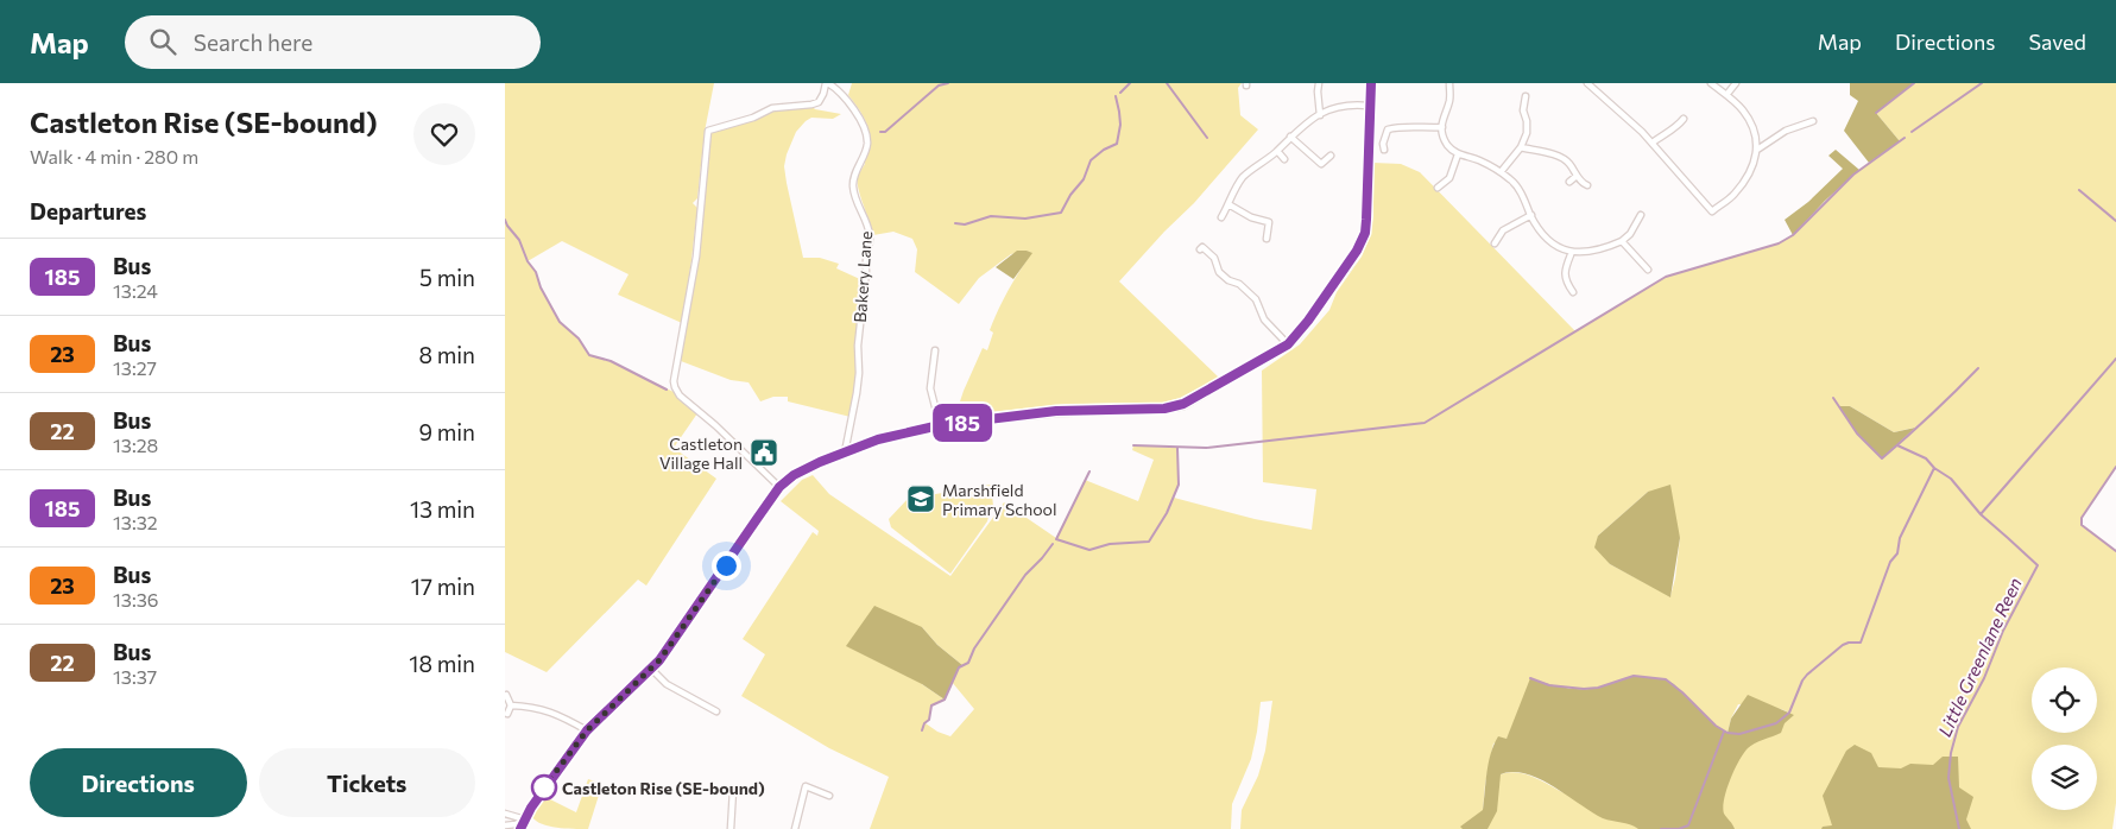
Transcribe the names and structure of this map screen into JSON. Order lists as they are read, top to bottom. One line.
{"streets":{"street":["Bakery Lane"]},"water":["Little Greenlane Reen"],"places":{"public building":["Castleton Village Hall"],"school or university":["Marshfield Primary School"],"other":["Castleton Rise (SE-bound)"]},"lines":["bus line 185"],"page":{"header":"Map","search":"Search here","nav":["Map","Directions","Saved"],"heading":[["Castleton Rise (SE-bound)","Walk · 4 min · 280 m"],"Departures"],"on_map":"185","list":[{"mark":"185","name":"Bus","note":"13:24","value":"5 min"},{"mark":"23","name":"Bus","note":"13:27","value":"8 min"},{"mark":"22","name":"Bus","note":"13:28","value":"9 min"},{"mark":"185","name":"Bus","note":"13:32","value":"13 min"},{"mark":"23","name":"Bus","note":"13:36","value":"17 min"},{"mark":"22","name":"Bus","note":"13:37","value":"18 min"}],"buttons":["Directions","Tickets"]}}
